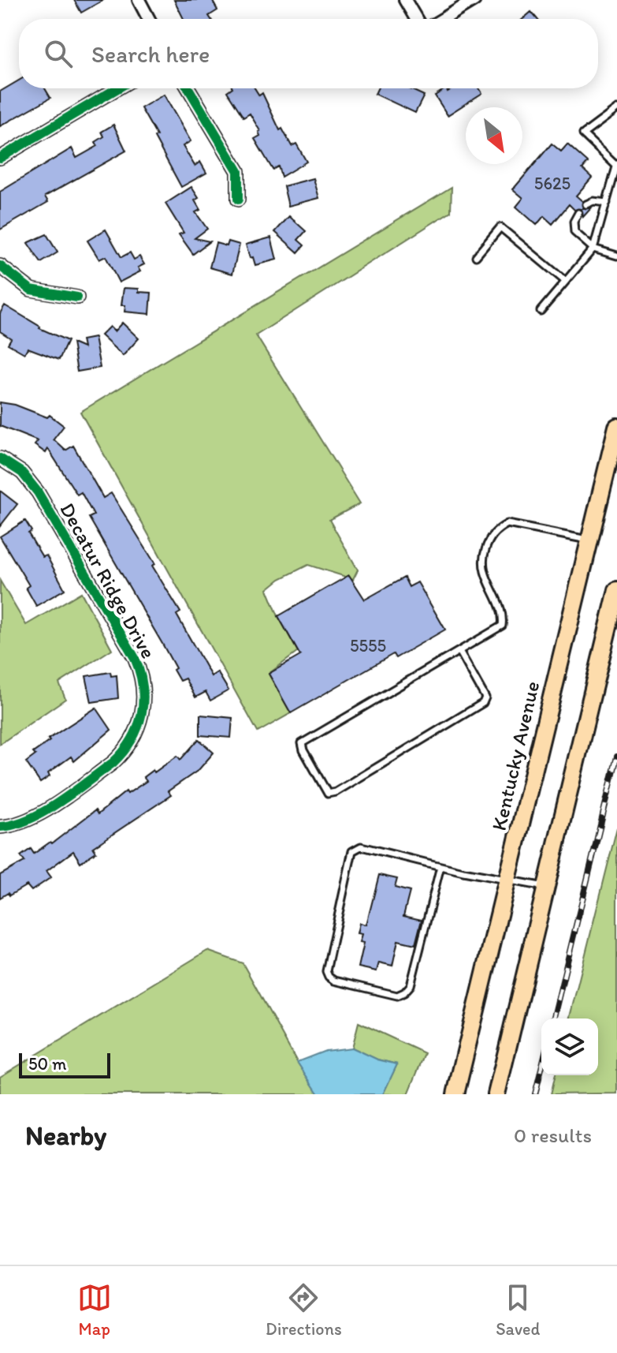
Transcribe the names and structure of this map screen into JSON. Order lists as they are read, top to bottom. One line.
{"streets":{"main road":["Kentucky Avenue"],"street":["Decatur Ridge Drive"]},"house_numbers":["5625","5555"],"scale_bar":"50 m","north":"bottom right","page":{"search":"Search here","scale":"50 m","heading":["Nearby","0 results"],"nav":["Map","Directions","Saved"]}}
